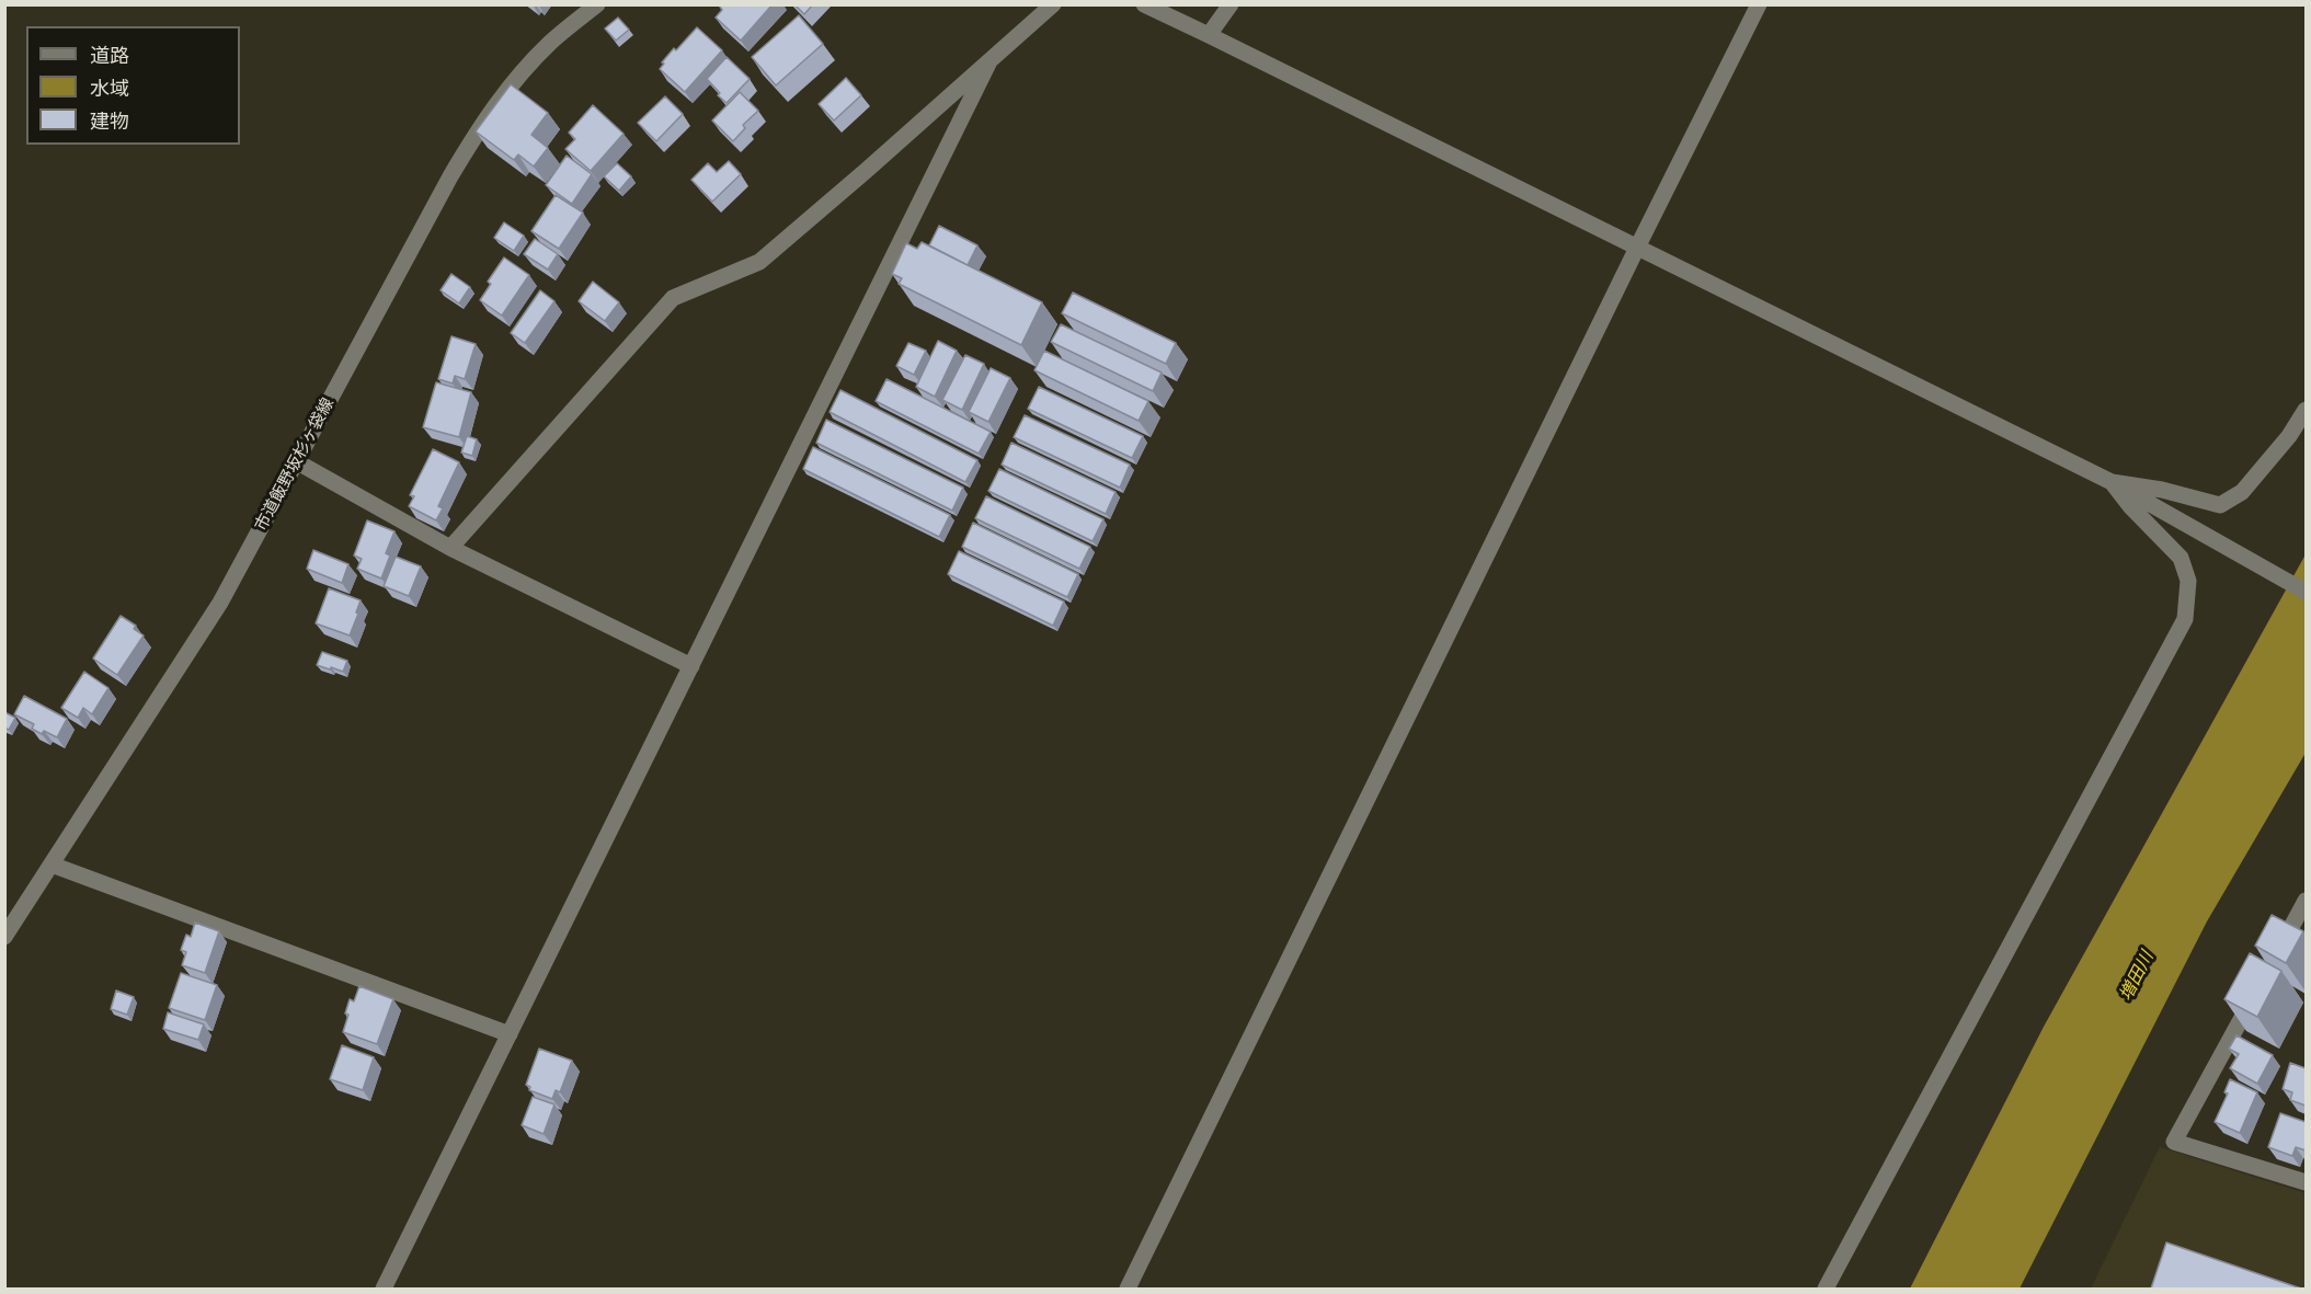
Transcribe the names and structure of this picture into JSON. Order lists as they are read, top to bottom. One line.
{"streets":{"street":["市道飯野坂杉ヶ袋線"]},"water":["増田川"],"legend":["道路","水域","建物"]}
